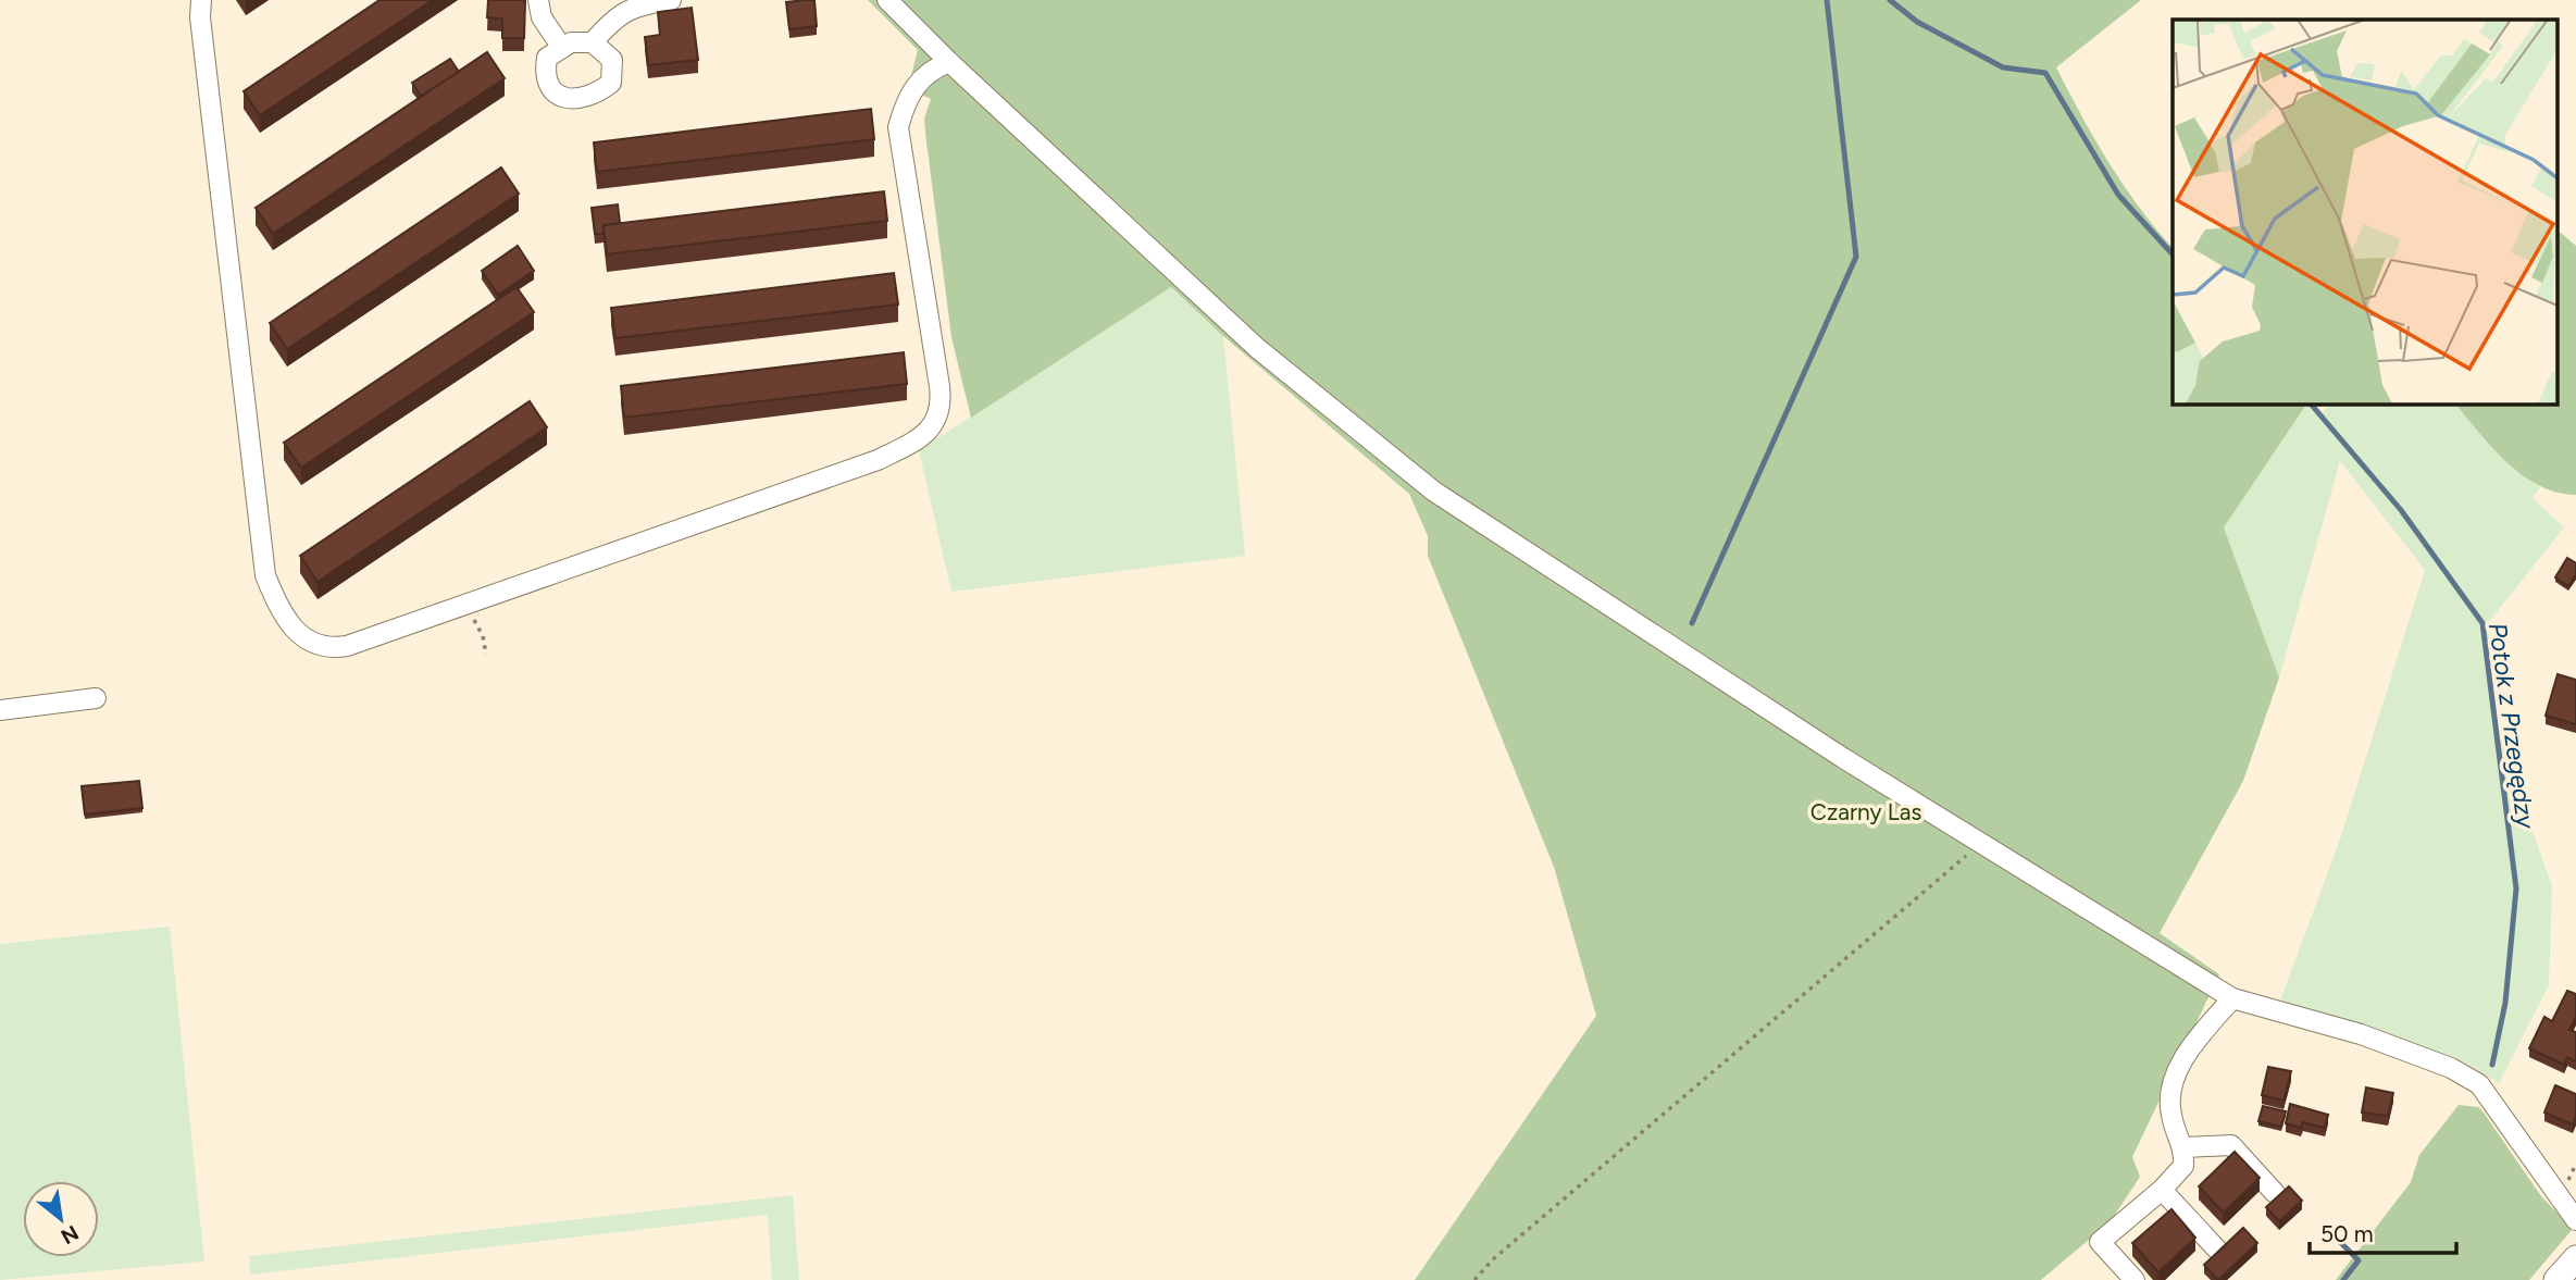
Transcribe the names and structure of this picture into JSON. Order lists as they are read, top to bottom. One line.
{"water":["Potok z Przegędzy"],"parks":["Czarny Las"],"scale_bar":"50 m","north":"bottom right"}
